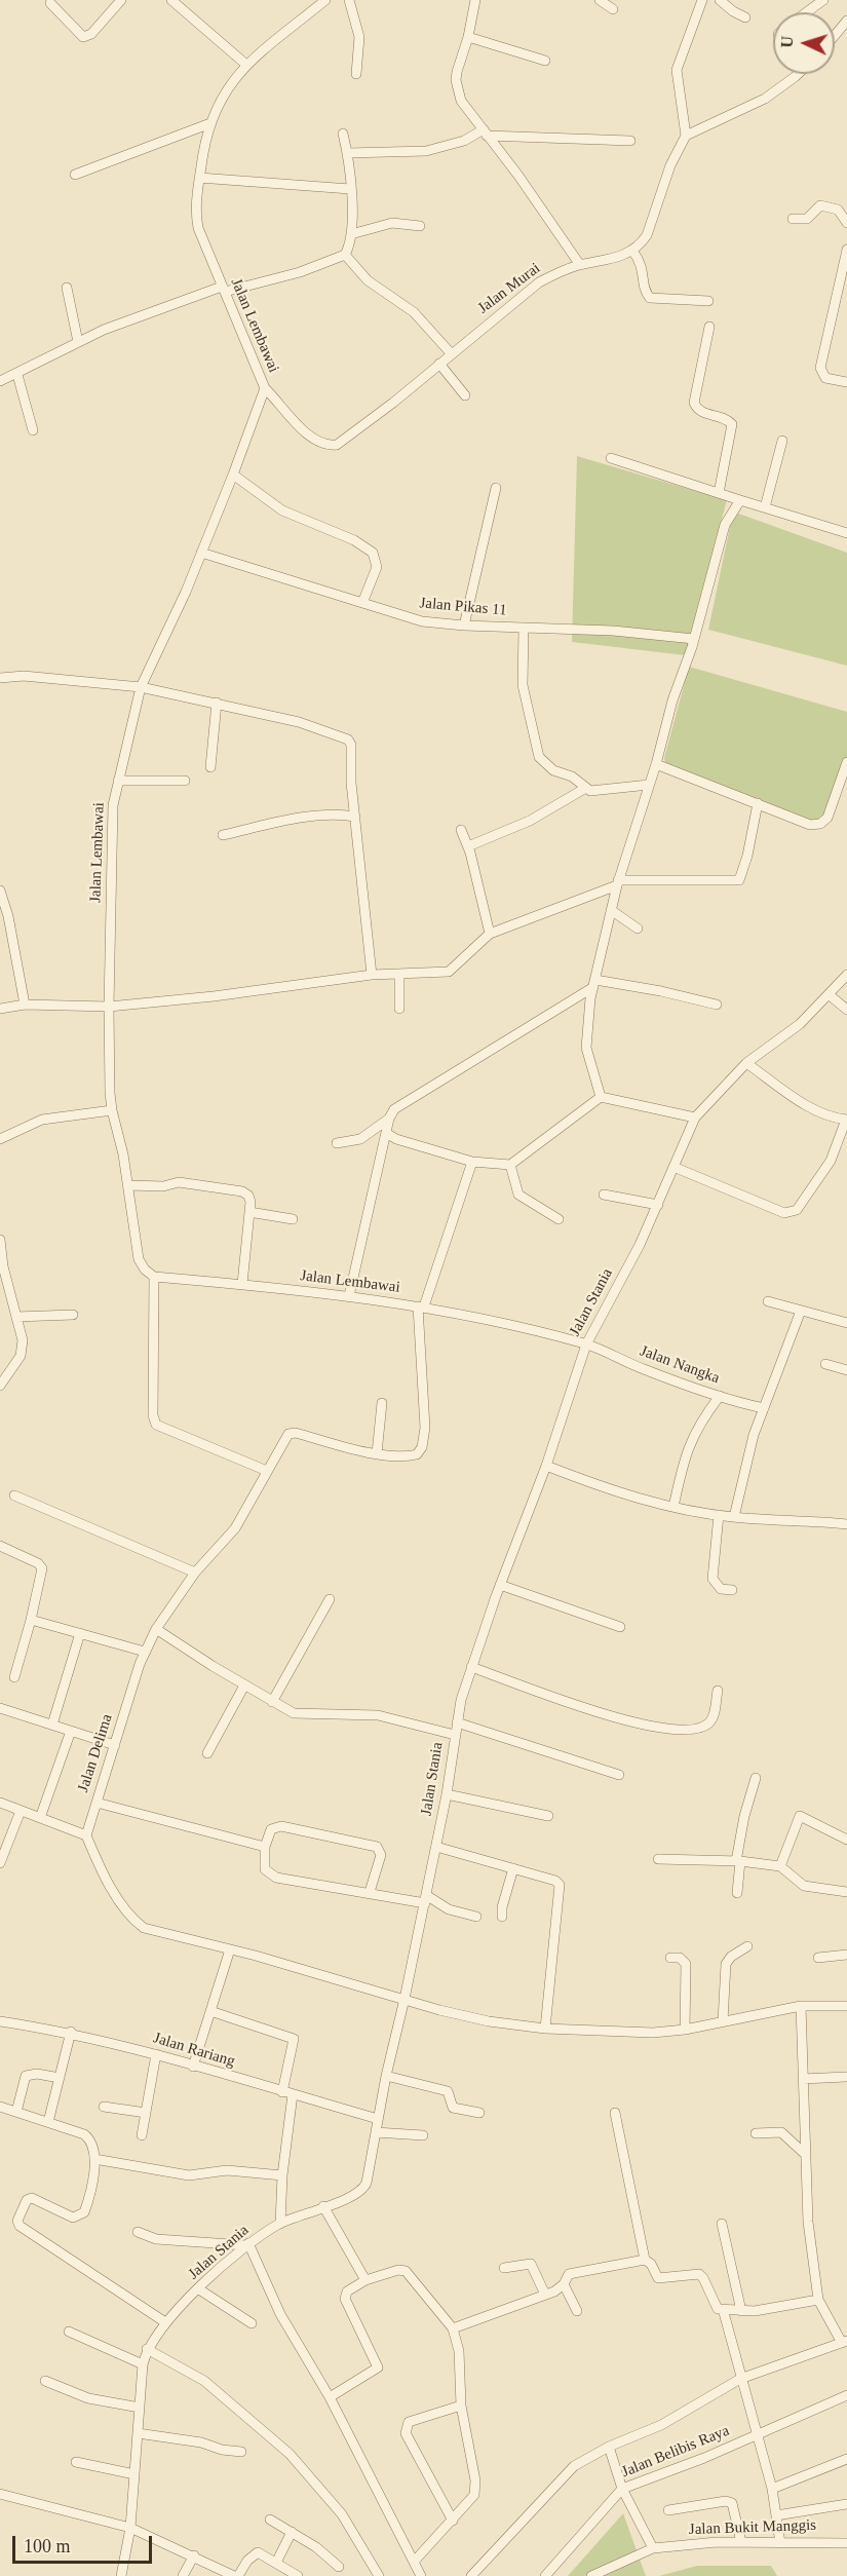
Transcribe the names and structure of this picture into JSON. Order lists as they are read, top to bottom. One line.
{"streets":{"street":["Jalan Murai","Jalan Lembawai","Jalan Pikas 11","Jalan Stania","Jalan Nangka","Jalan Delima","Jalan Rariang","Jalan Belibis Raya","Jalan Bukit Manggis"]},"crossings":[["Jalan Murai","Jalan Lembawai"],["Jalan Lembawai","Jalan Pikas 11"],["Jalan Lembawai","Jalan Stania"],["Jalan Lembawai","Jalan Nangka"],["Jalan Stania","Jalan Nangka"],["Jalan Stania","Jalan Rariang"]],"scale_bar":"100 m","north":"left"}
